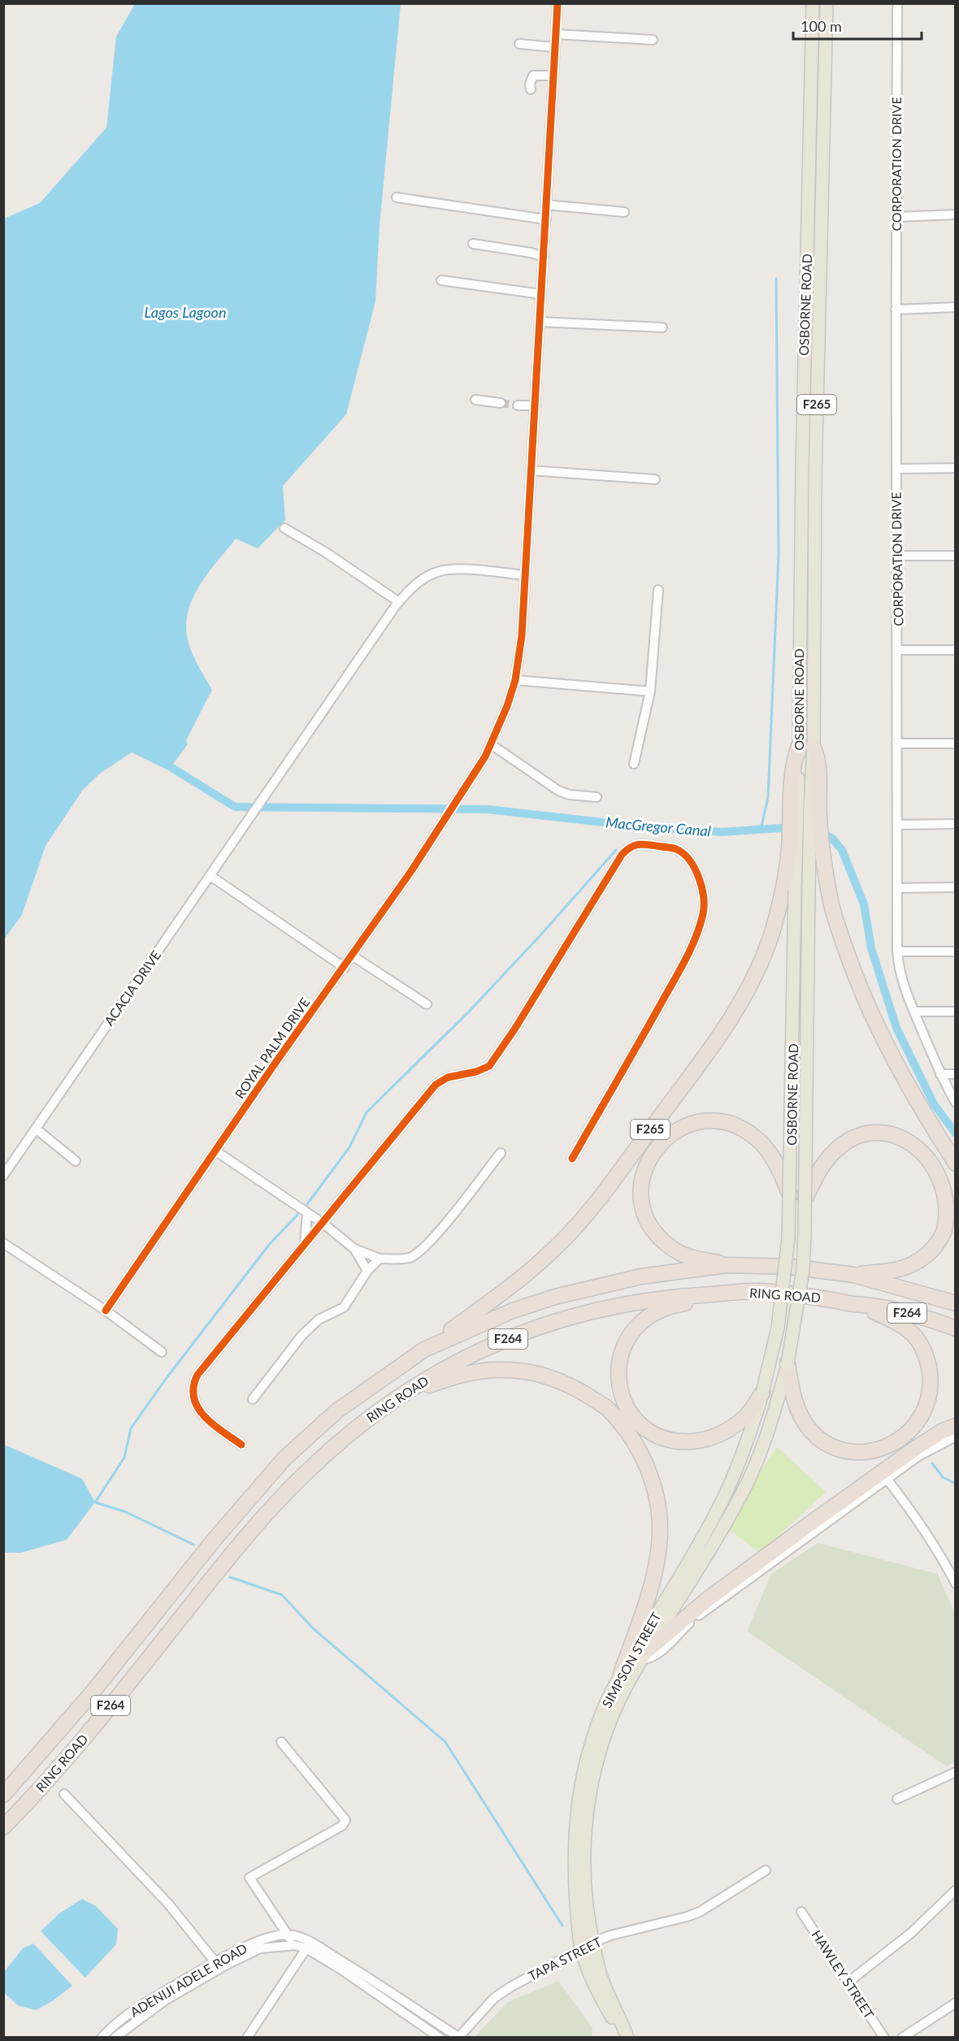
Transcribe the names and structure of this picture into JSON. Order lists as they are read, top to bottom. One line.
{"streets":{"highway":["F265","RING ROAD","F264"],"main road":["OSBORNE ROAD","SIMPSON STREET"],"street":["CORPORATION DRIVE","ACACIA DRIVE","ROYAL PALM DRIVE","TAPA STREET","HAWLEY STREET","ADENIJI ADELE ROAD"]},"crossings":[["OSBORNE ROAD","F265"],["OSBORNE ROAD","SIMPSON STREET"],["OSBORNE ROAD","TAPA STREET"],["F265","RING ROAD"],["ACACIA DRIVE","ROYAL PALM DRIVE"],["SIMPSON STREET","TAPA STREET"]],"water":["Lagos Lagoon","MacGregor Canal"],"scale_bar":"100 m"}
